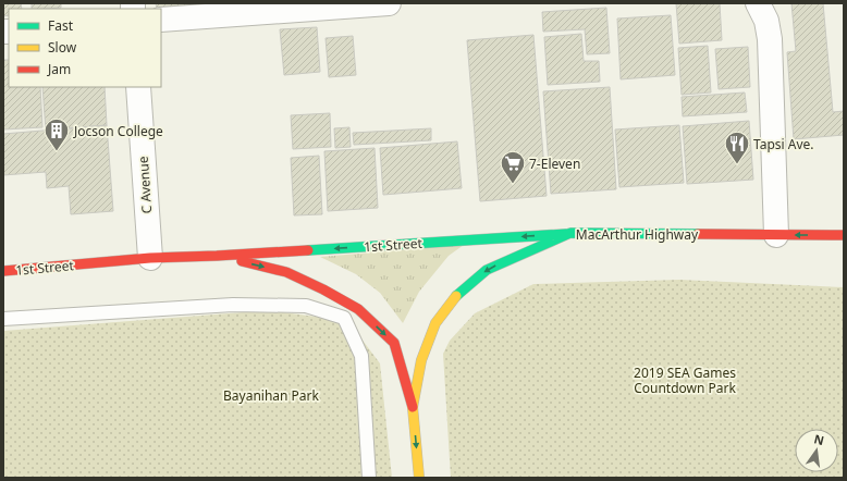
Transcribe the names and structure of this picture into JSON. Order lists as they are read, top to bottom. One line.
{"streets":{"main road":["MacArthur Highway","1st Street"],"street":["C Avenue"]},"crossings":[["C Avenue","1st Street"],["MacArthur Highway","1st Street"]],"one_way":["MacArthur Highway"],"parks":["2019 SEA Games Countdown Park","Bayanihan Park"],"places":{"building":["Jocson College"],"restaurant":["Tapsi Ave."],"supermarket":["7-Eleven"]},"legend":["Fast","Slow","Jam"],"north":"top"}
